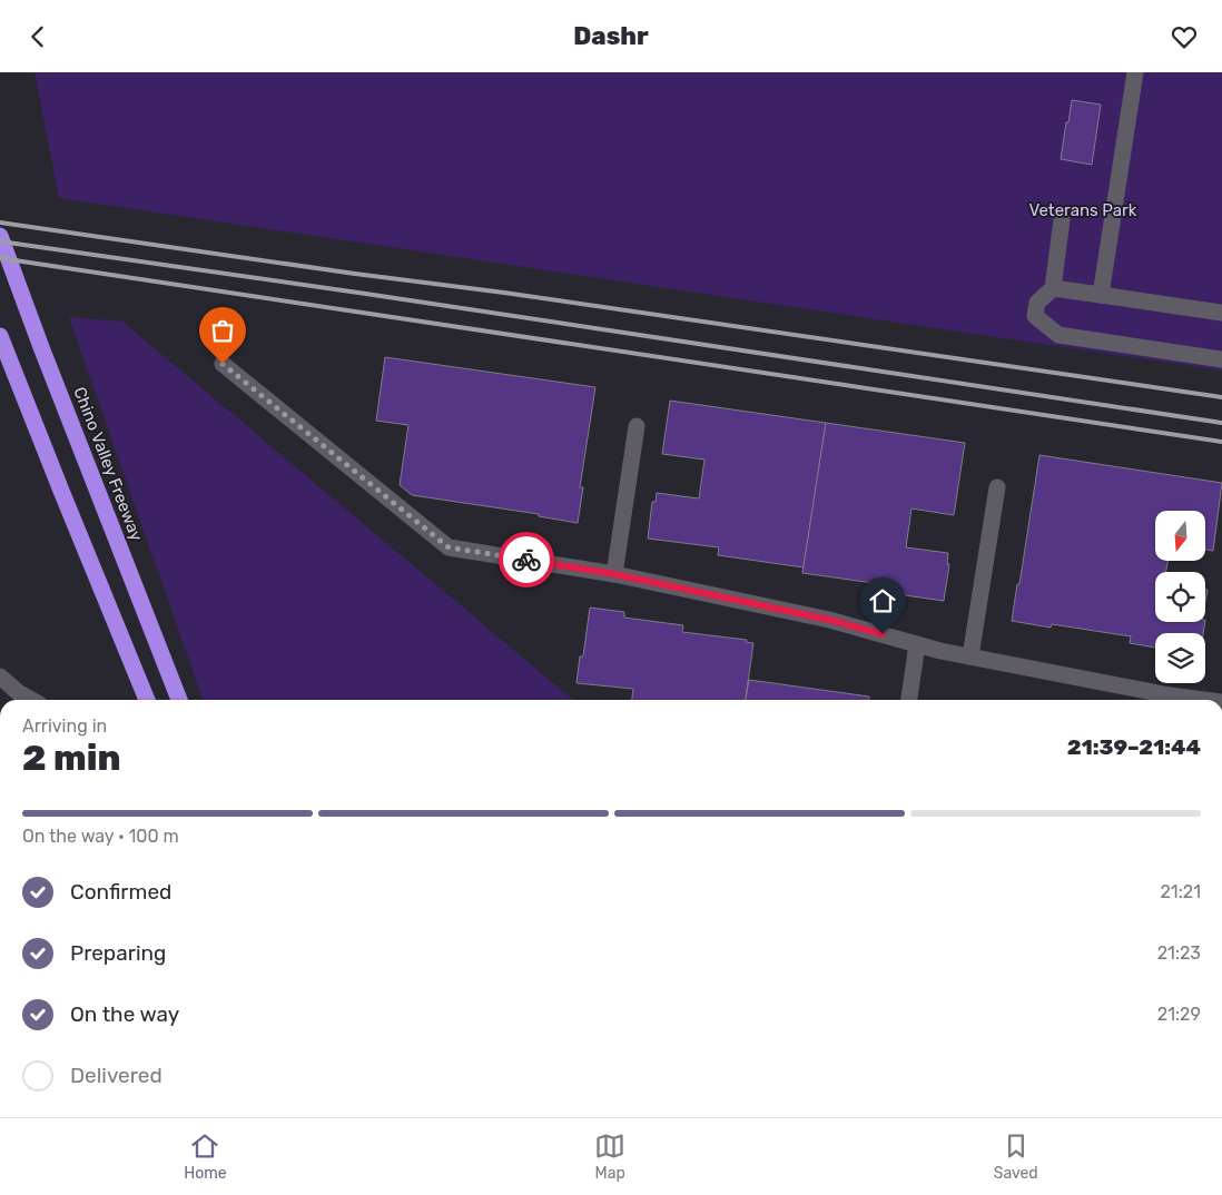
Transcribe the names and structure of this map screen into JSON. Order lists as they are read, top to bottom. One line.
{"streets":{"highway":["Chino Valley Freeway"]},"parks":["Veterans Park"],"north":"bottom","page":{"header":"Dashr","heading":["2 min","Arriving in","21:39–21:44"],"bar":"On the way · 100 m","list":[["Confirmed","21:21"],["Preparing","21:23"],["On the way","21:29"],"Delivered"],"tabs":["Home","Map","Saved"]}}
